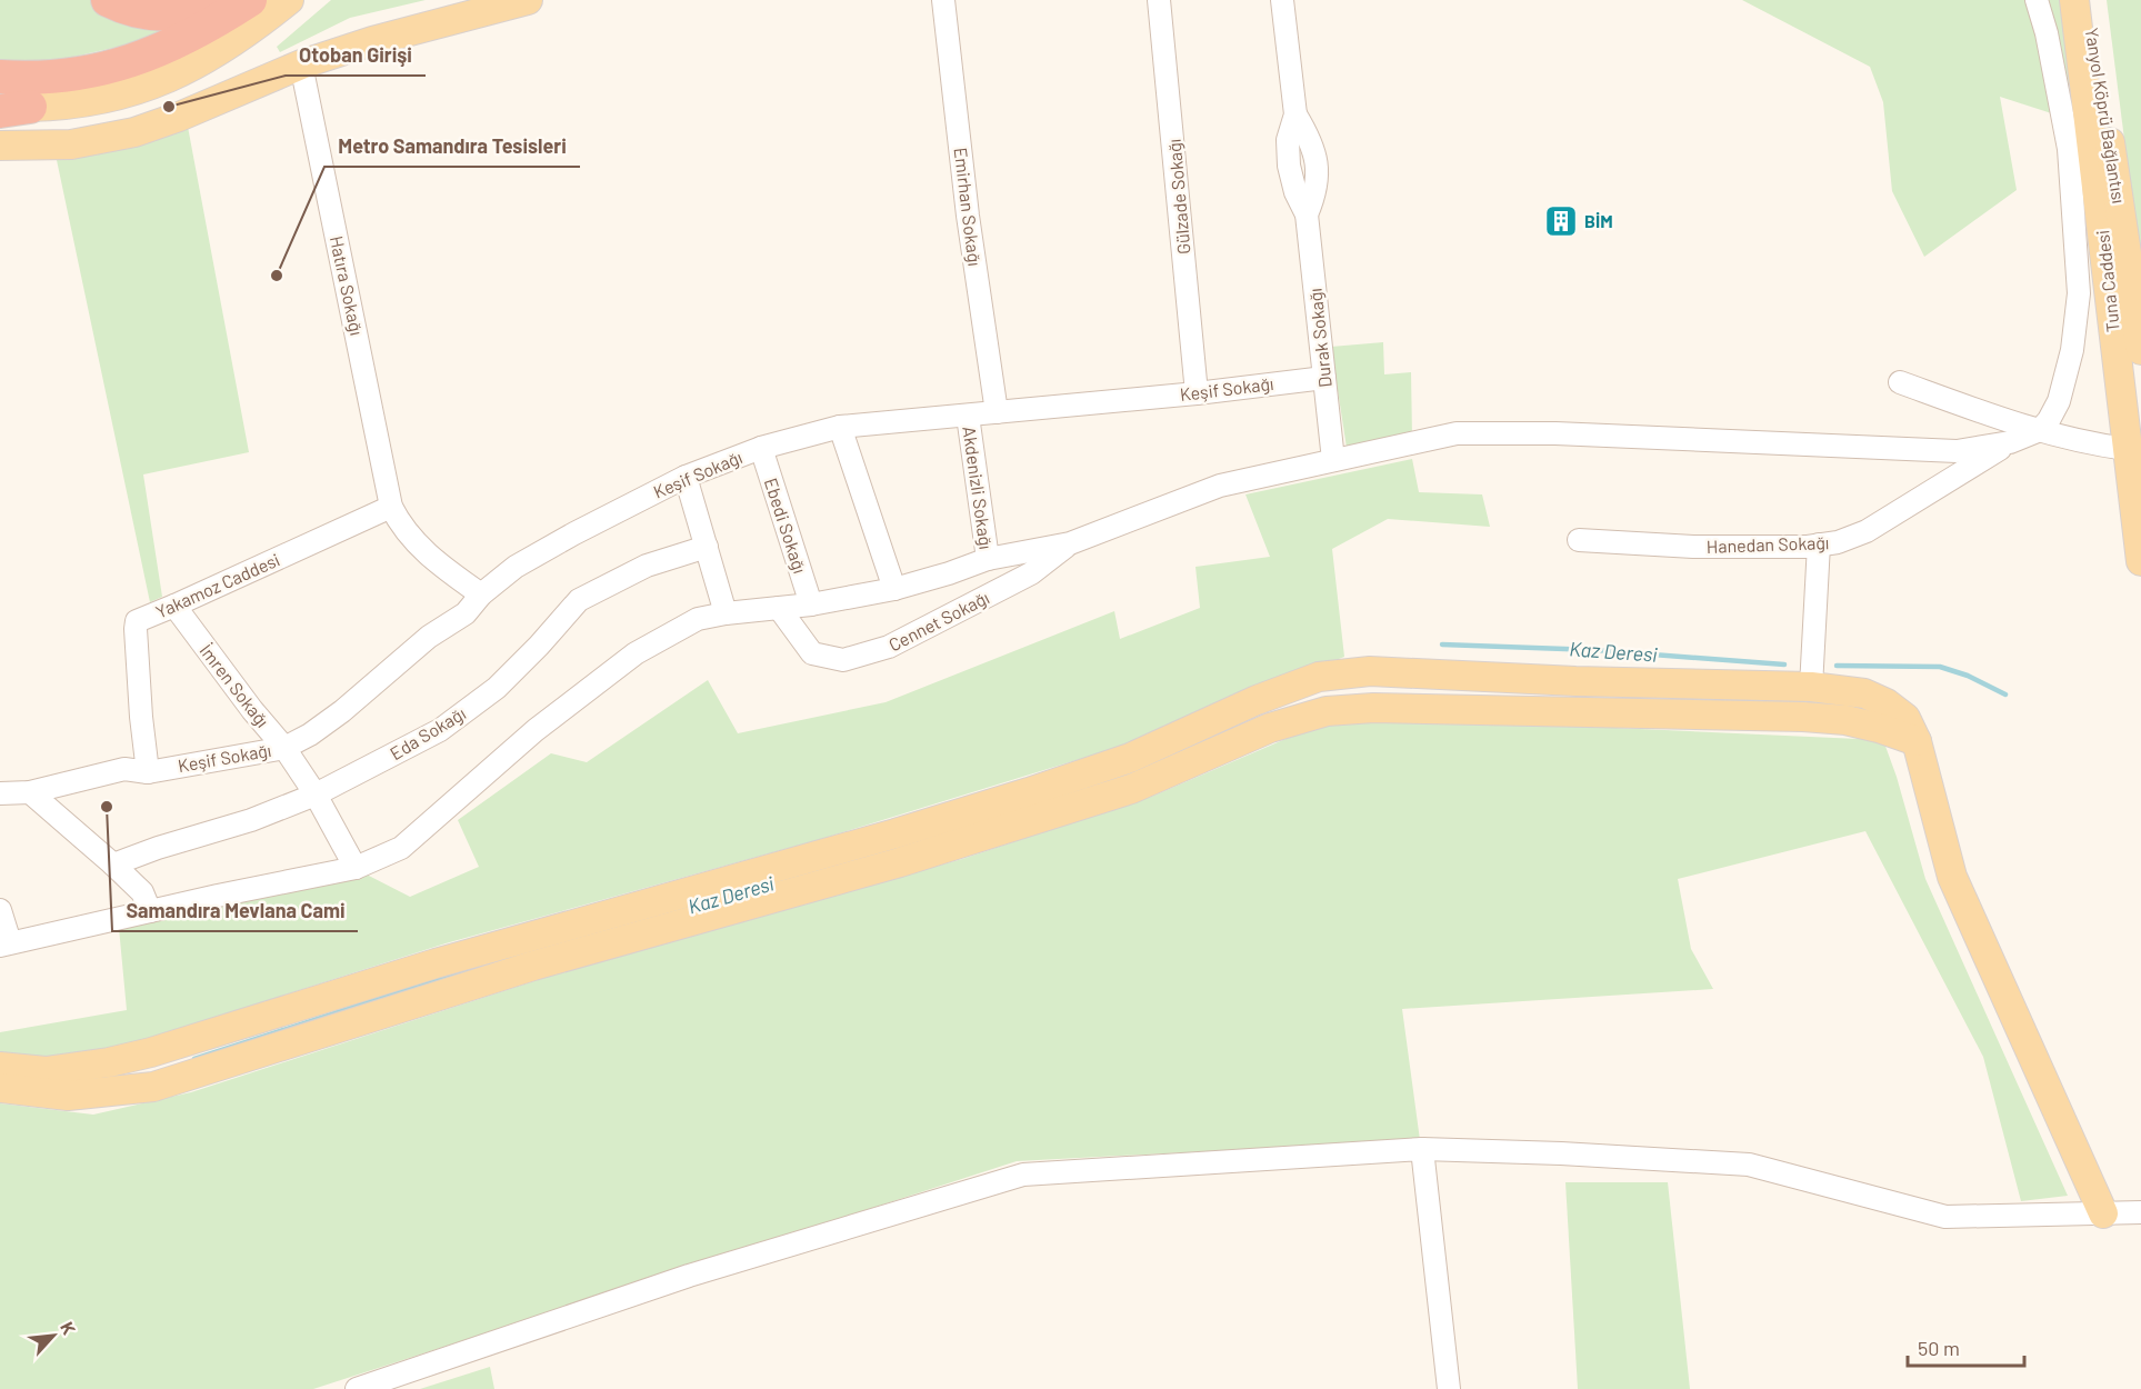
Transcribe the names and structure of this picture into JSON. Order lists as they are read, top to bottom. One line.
{"streets":{"main road":["Yanyol Köprü Bağlantısı","Tuna Caddesi"],"street":["Gülzade Sokağı","Emirhan Sokağı","Hatıra Sokağı","Durak Sokağı","Keşif Sokağı","Akdenizli Sokağı","Ebedi Sokağı","Hanedan Sokağı","Yakamoz Caddesi","Cennet Sokağı","İmren Sokağı","Eda Sokağı"]},"crossings":[["Gülzade Sokağı","Keşif Sokağı"],["Emirhan Sokağı","Keşif Sokağı"],["Hatıra Sokağı","Yakamoz Caddesi"],["Durak Sokağı","Keşif Sokağı"],["Keşif Sokağı","Akdenizli Sokağı"],["Keşif Sokağı","Ebedi Sokağı"],["Keşif Sokağı","Yakamoz Caddesi"],["Keşif Sokağı","İmren Sokağı"],["Yakamoz Caddesi","İmren Sokağı"],["İmren Sokağı","Eda Sokağı"]],"water":["Kaz Deresi"],"places":{"other":["Otoban Girişi","Metro Samandıra Tesisleri","Samandıra Mevlana Cami"],"building":["BİM"]},"scale_bar":"50 m","north":"top right"}
